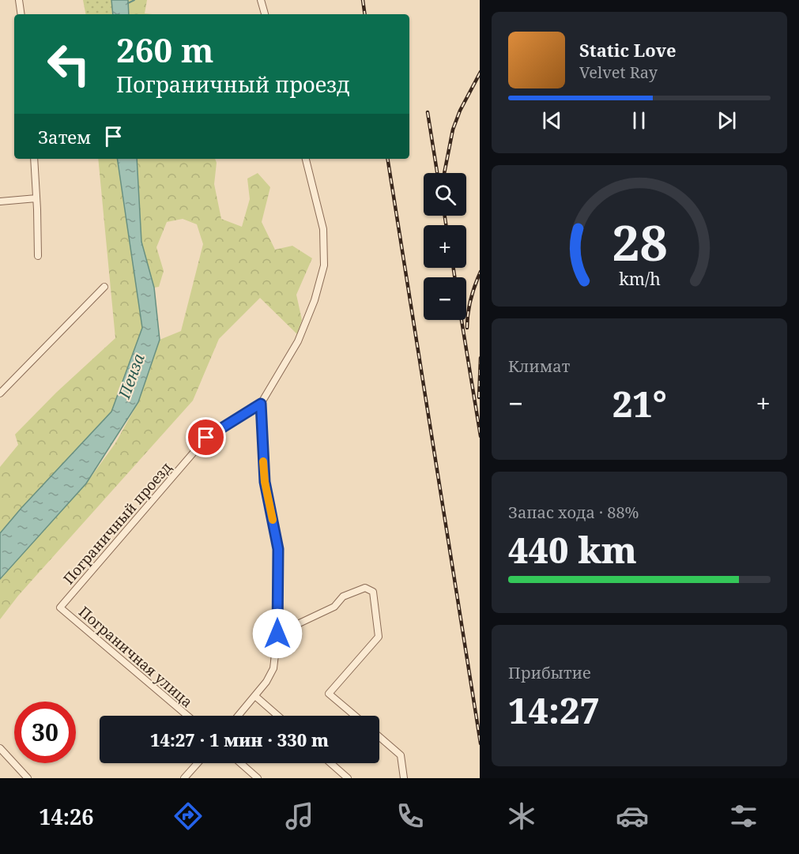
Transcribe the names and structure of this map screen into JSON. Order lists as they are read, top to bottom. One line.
{"streets":{"street":["Пограничный проезд","Пограничная улица"]},"crossings":[["Пограничный проезд","Пограничная улица"]],"water":["Пенза"],"page":{"turn":["260 m","Пограничный проезд"],"song":["Static Love","Velvet Ray"],"then":"Затем","map_buttons":["+","−"],"tile":["Климат",["Запас хода · 88%","440 km"],["Прибытие","14:27"]],"heat":["−","21°","+"],"limit":"30","trip":"14:27 · 1 мин · 330 m","tabs":"14:26","gauge":["28","km/h"]}}
